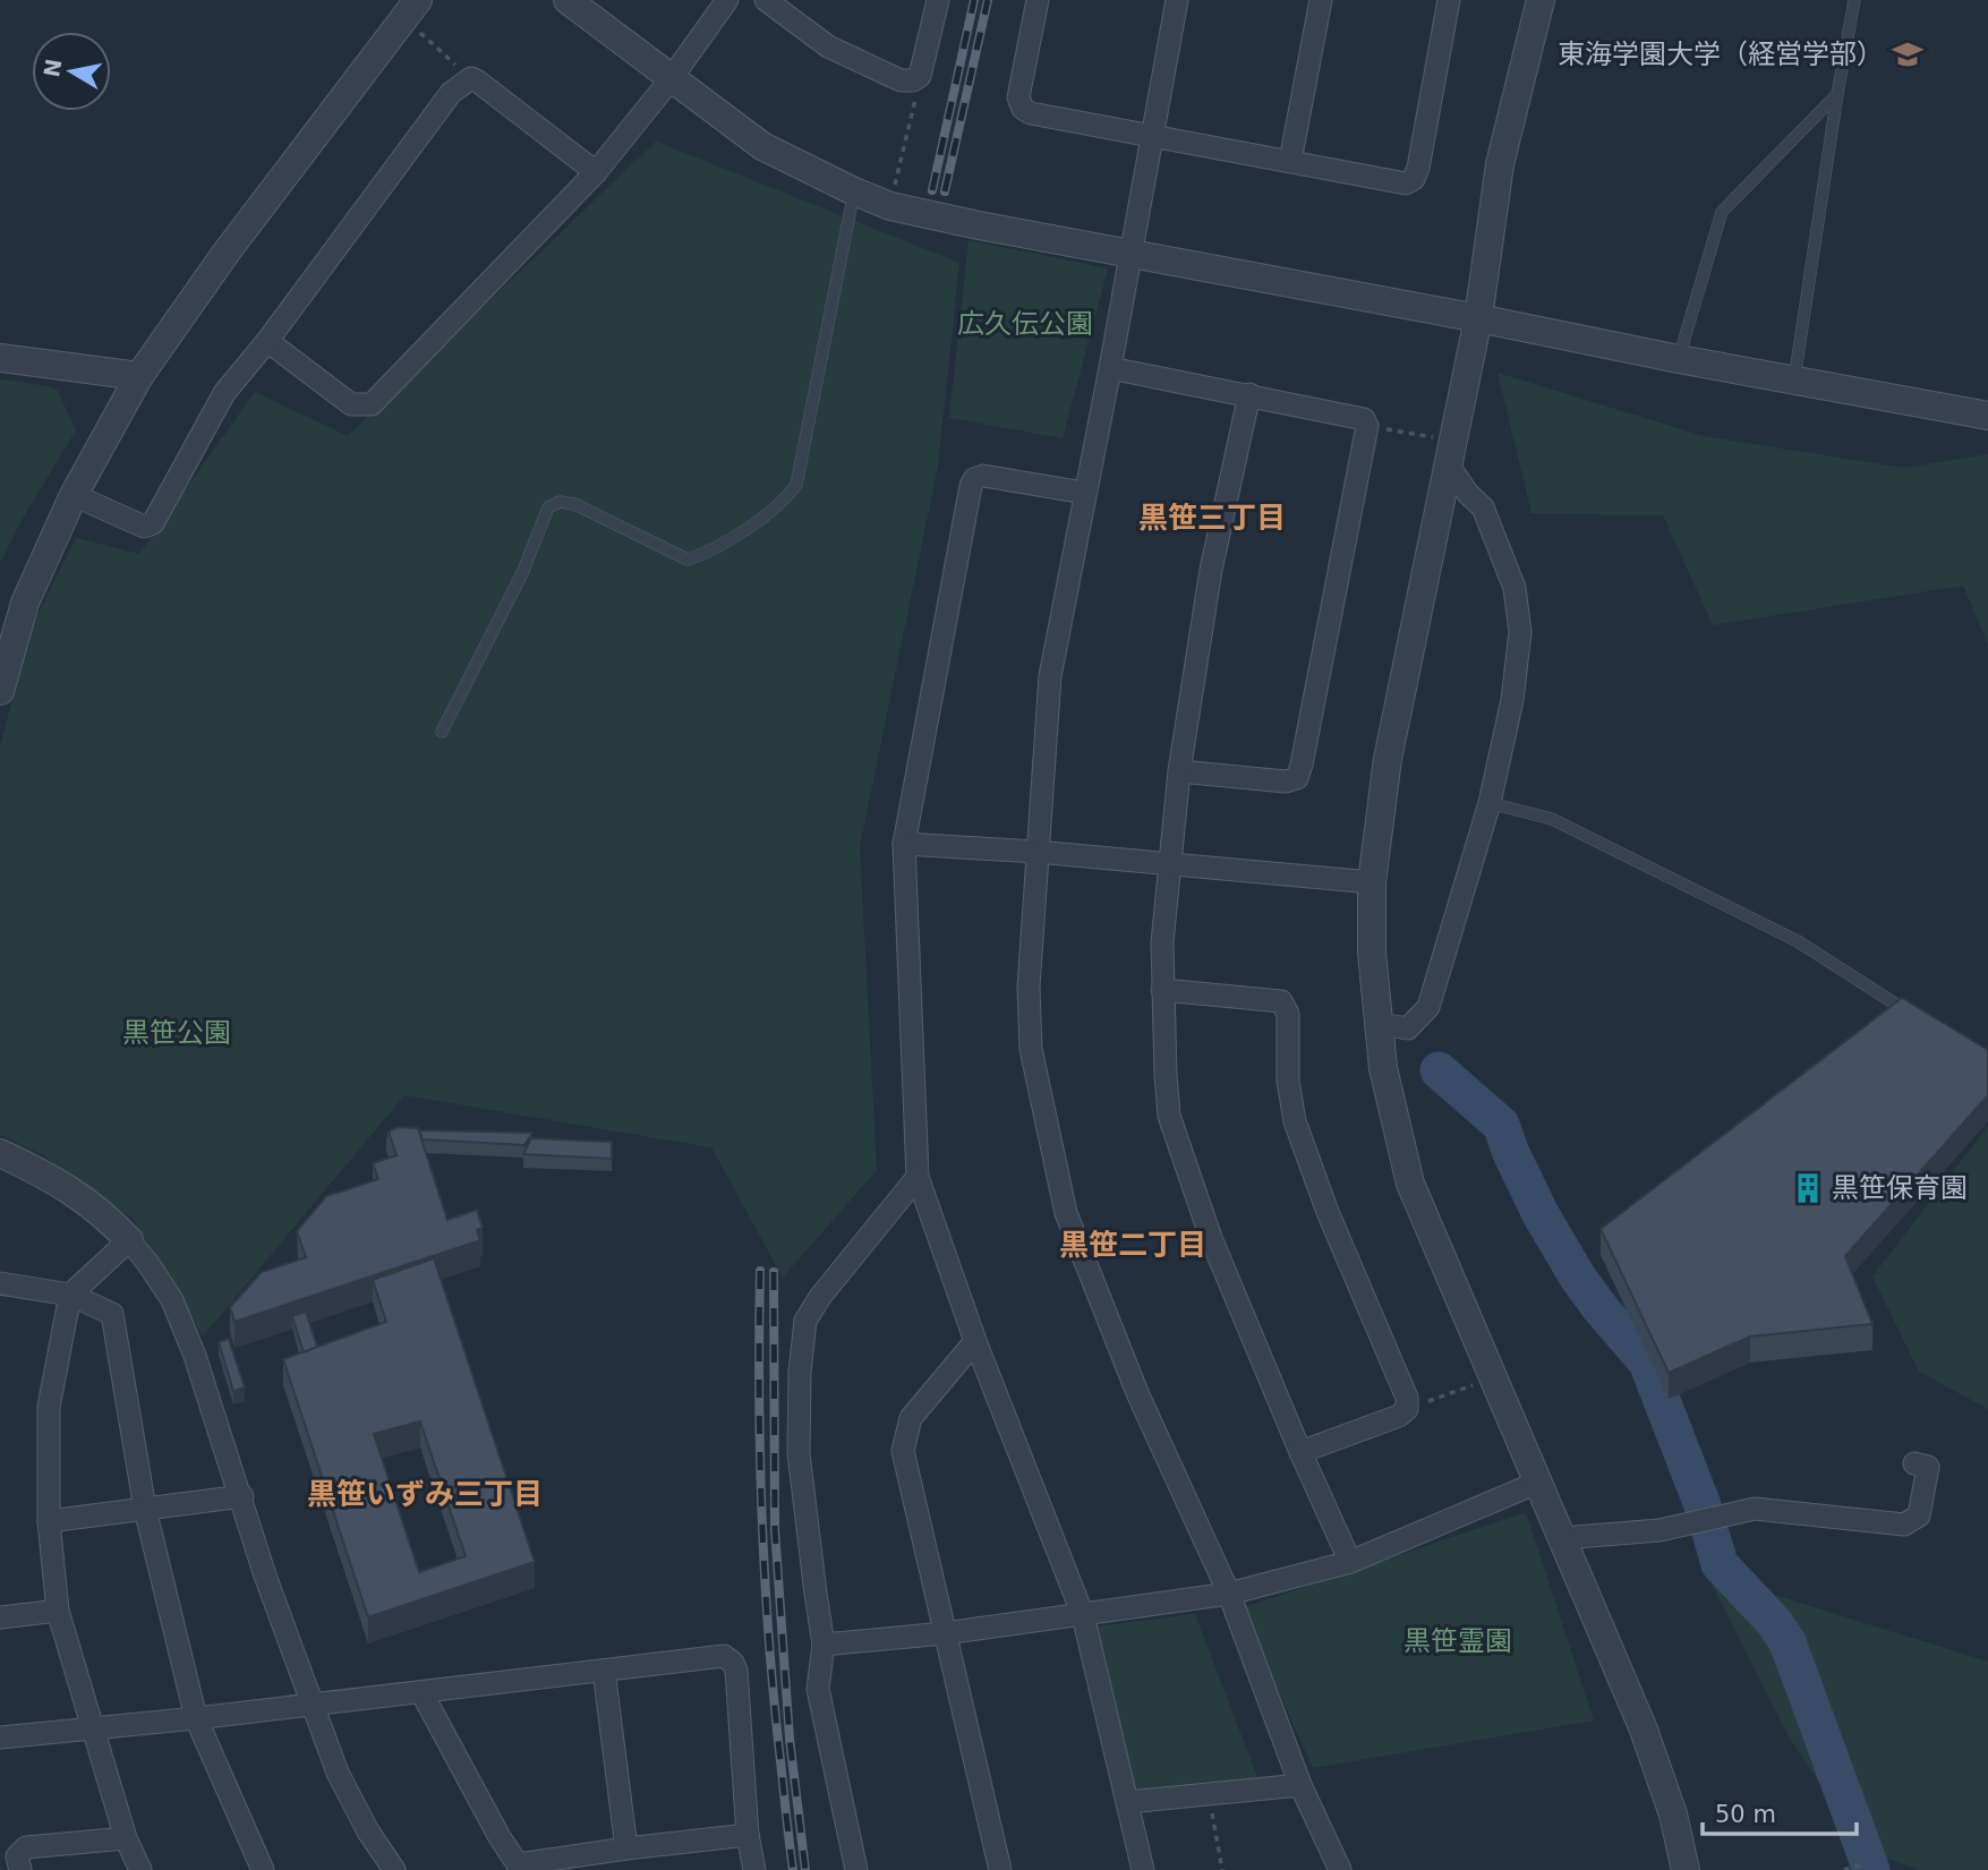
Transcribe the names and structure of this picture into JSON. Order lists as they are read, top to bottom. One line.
{"districts":["黒笹三丁目","黒笹二丁目","黒笹いずみ三丁目"],"parks":["広久伝公園","黒笹公園","黒笹霊園"],"places":{"school or university":["東海学園大学（経営学部）"],"building":["黒笹保育園"]},"scale_bar":"50 m","north":"left"}
